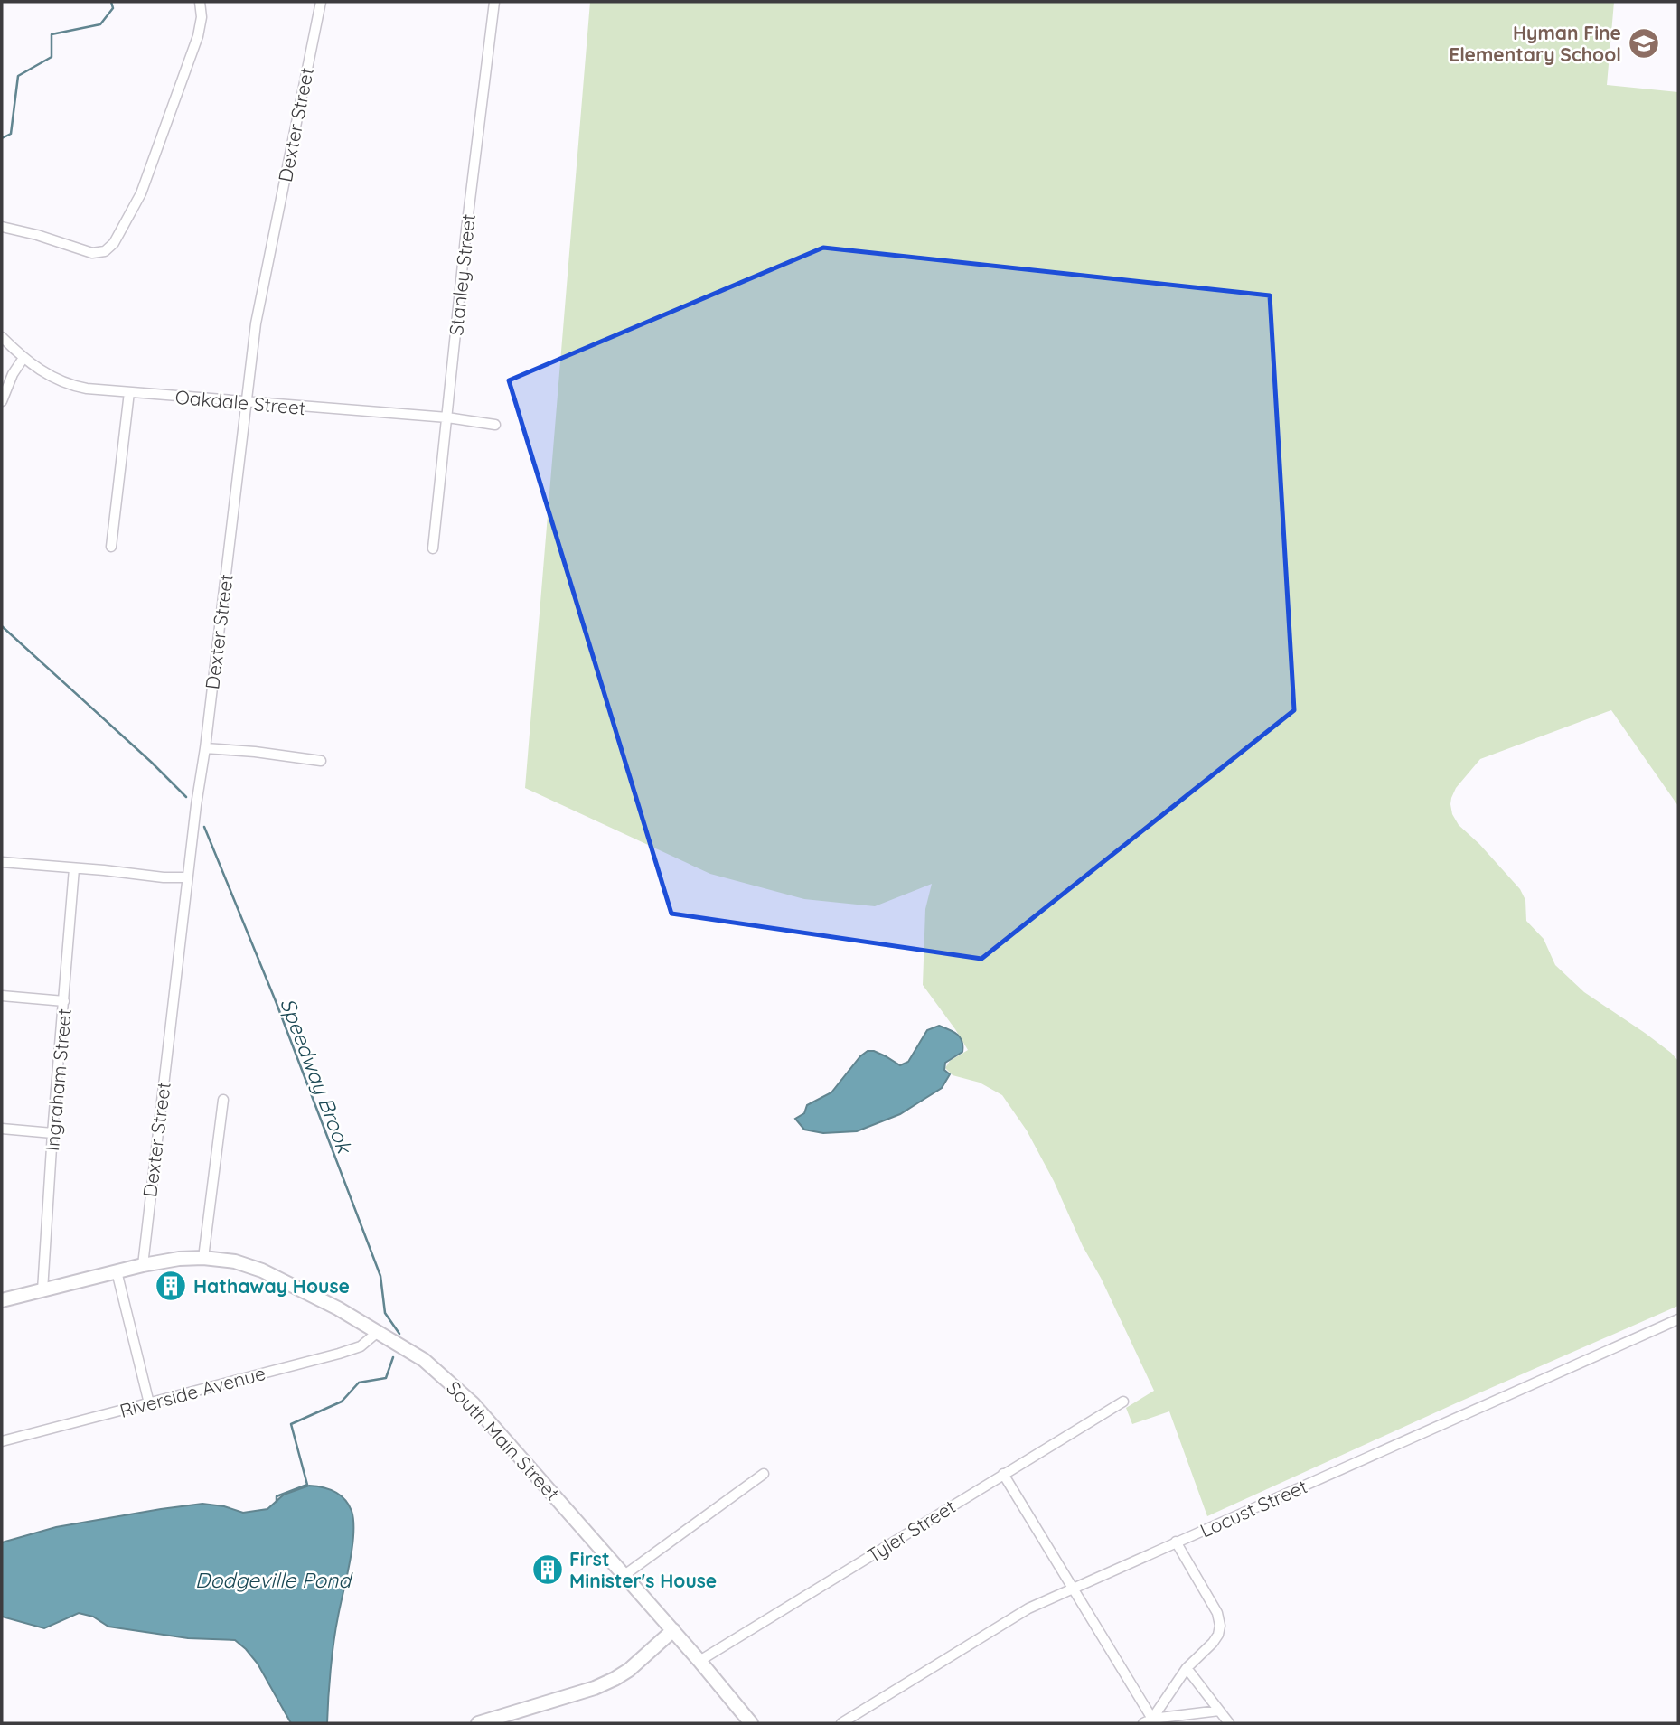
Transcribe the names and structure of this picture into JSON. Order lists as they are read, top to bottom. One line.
{"streets":{"main road":["South Main Street"],"street":["Dexter Street","Stanley Street","Oakdale Street","Ingraham Street","Riverside Avenue","Locust Street","Tyler Street"]},"crossings":[["Dexter Street","Oakdale Street"],["Dexter Street","South Main Street"],["Stanley Street","Oakdale Street"],["Ingraham Street","South Main Street"],["Riverside Avenue","South Main Street"],["South Main Street","Tyler Street"]],"water":["Speedway Brook","Dodgeville Pond"],"places":{"school or university":["Hyman Fine Elementary School"],"building":["Hathaway House","First Minister's House"]}}
